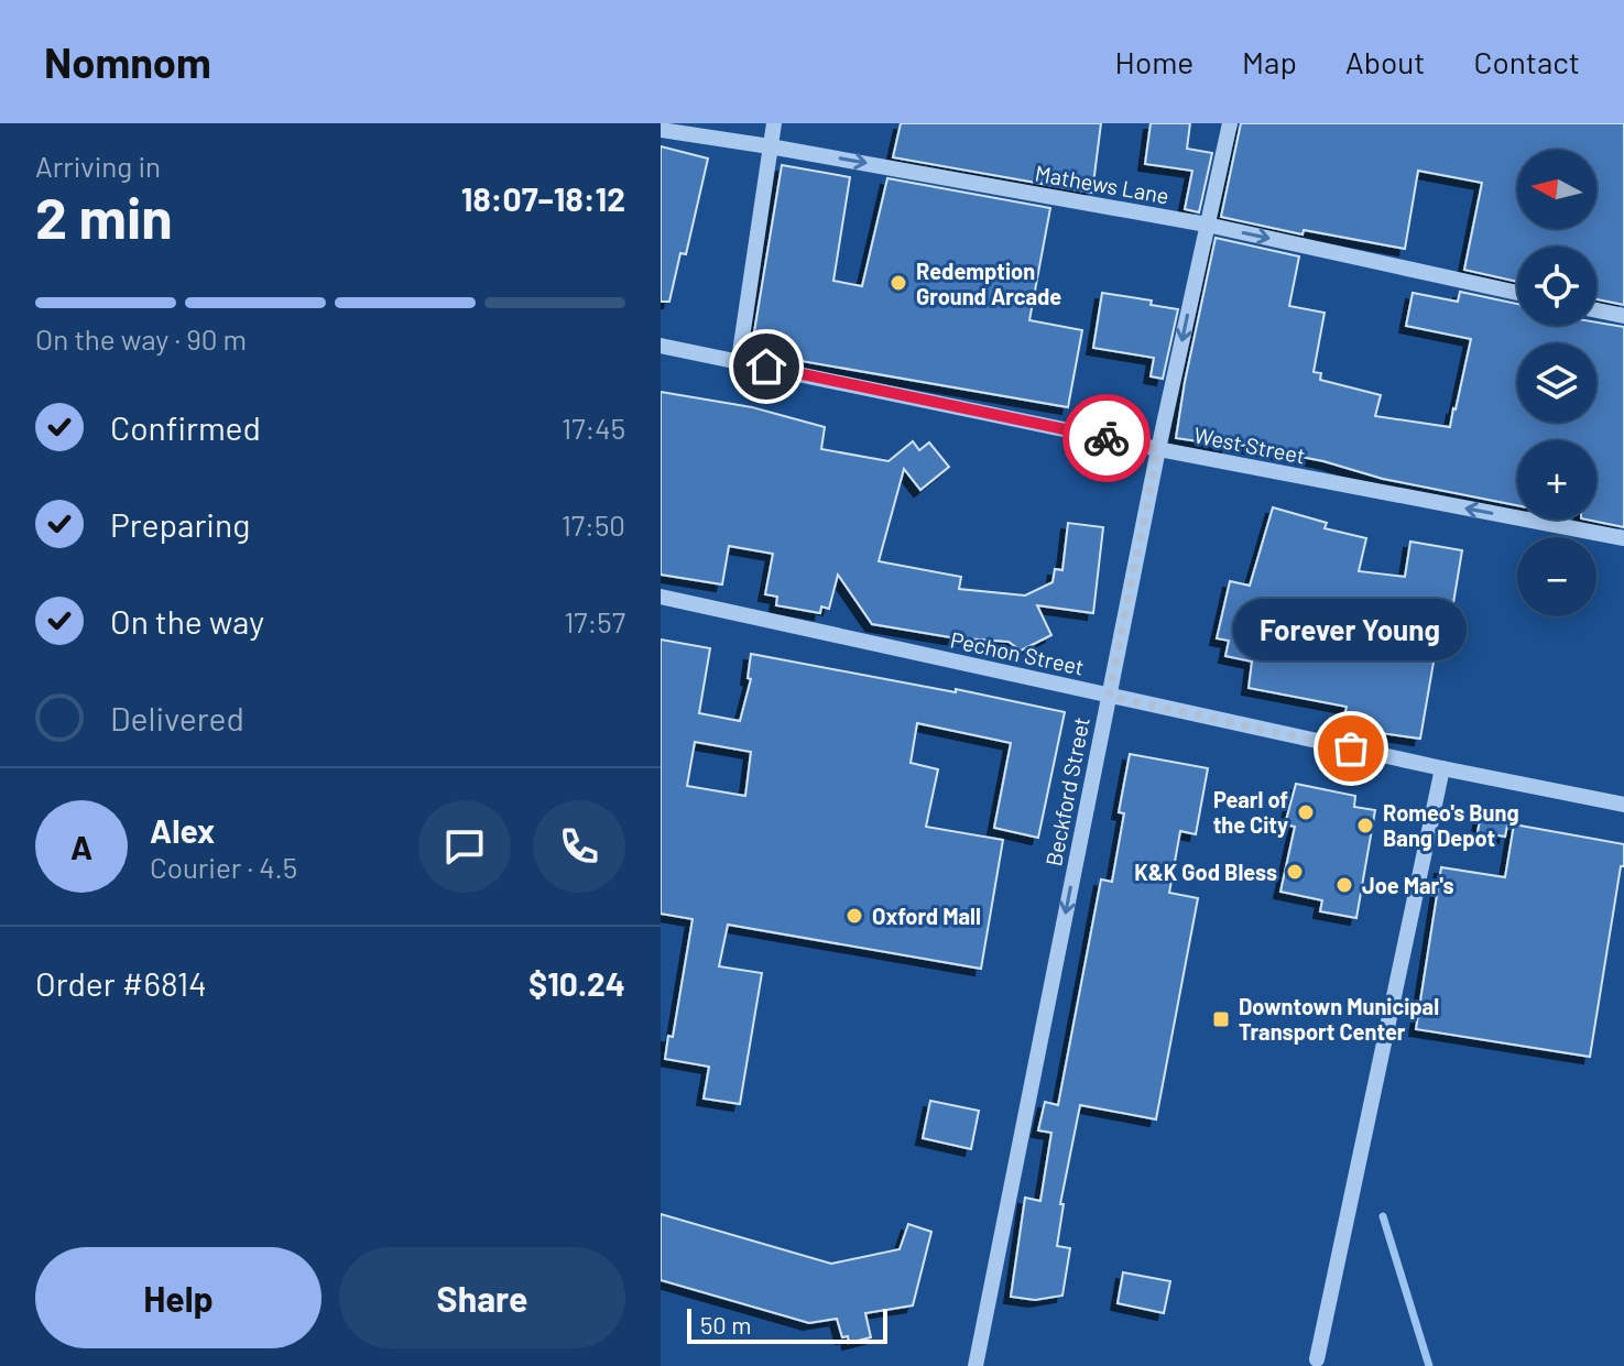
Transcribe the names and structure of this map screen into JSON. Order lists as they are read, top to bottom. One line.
{"streets":{"street":["Mathews Lane","West Street","Pechon Street","Beckford Street"]},"crossings":[["Mathews Lane","Beckford Street"],["West Street","Beckford Street"],["Pechon Street","Beckford Street"]],"one_way":["Mathews Lane","West Street","Beckford Street"],"places":{"other":["Redemption Ground Arcade","Forever Young","Pearl of the City","Romeo's Bung Bang Depot","K&K God Bless","Joe Mar's","Oxford Mall"],"transit":["Downtown Municipal Transport Center"]},"scale_bar":"50 m","north":"left","page":{"header":"Nomnom","nav":["Home","Map","About","Contact"],"heading":["2 min","Arriving in","18:07–18:12"],"panel":["Alex","Courier · 4.5","Order #6814","$10.24"],"map_buttons":["+","−"],"bar":"On the way · 90 m","list":[["Confirmed","17:45"],["Preparing","17:50"],["On the way","17:57"],"Delivered"],"bubble":"Forever Young","round":"A","buttons":["Help","Share"],"scale":"50 m"}}
